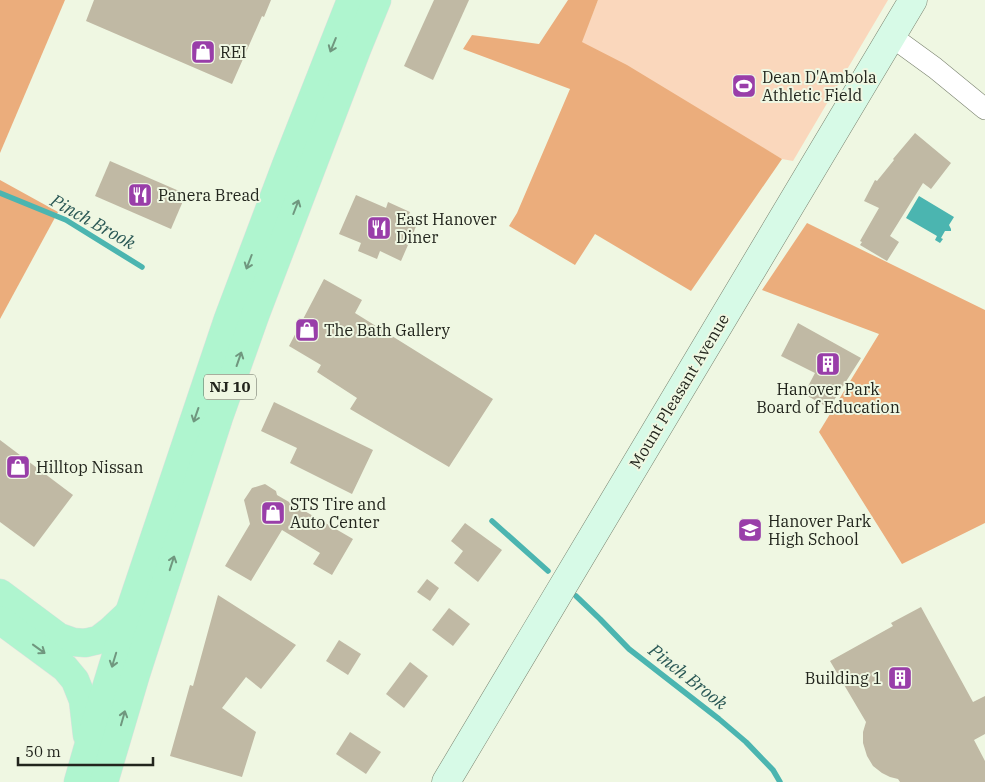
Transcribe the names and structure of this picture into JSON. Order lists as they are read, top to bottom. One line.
{"streets":{"main road":["NJ 10"],"street":["Mount Pleasant Avenue"]},"water":["Pinch Brook"],"places":{"shop":["REI","The Bath Gallery","Hilltop Nissan","STS Tire and Auto Center"],"sports":["Dean D'Ambola Athletic Field"],"restaurant":["Panera Bread","East Hanover Diner"],"building":["Hanover Park Board of Education","Building 1"],"school or university":["Hanover Park High School"]},"scale_bar":"50 m"}
